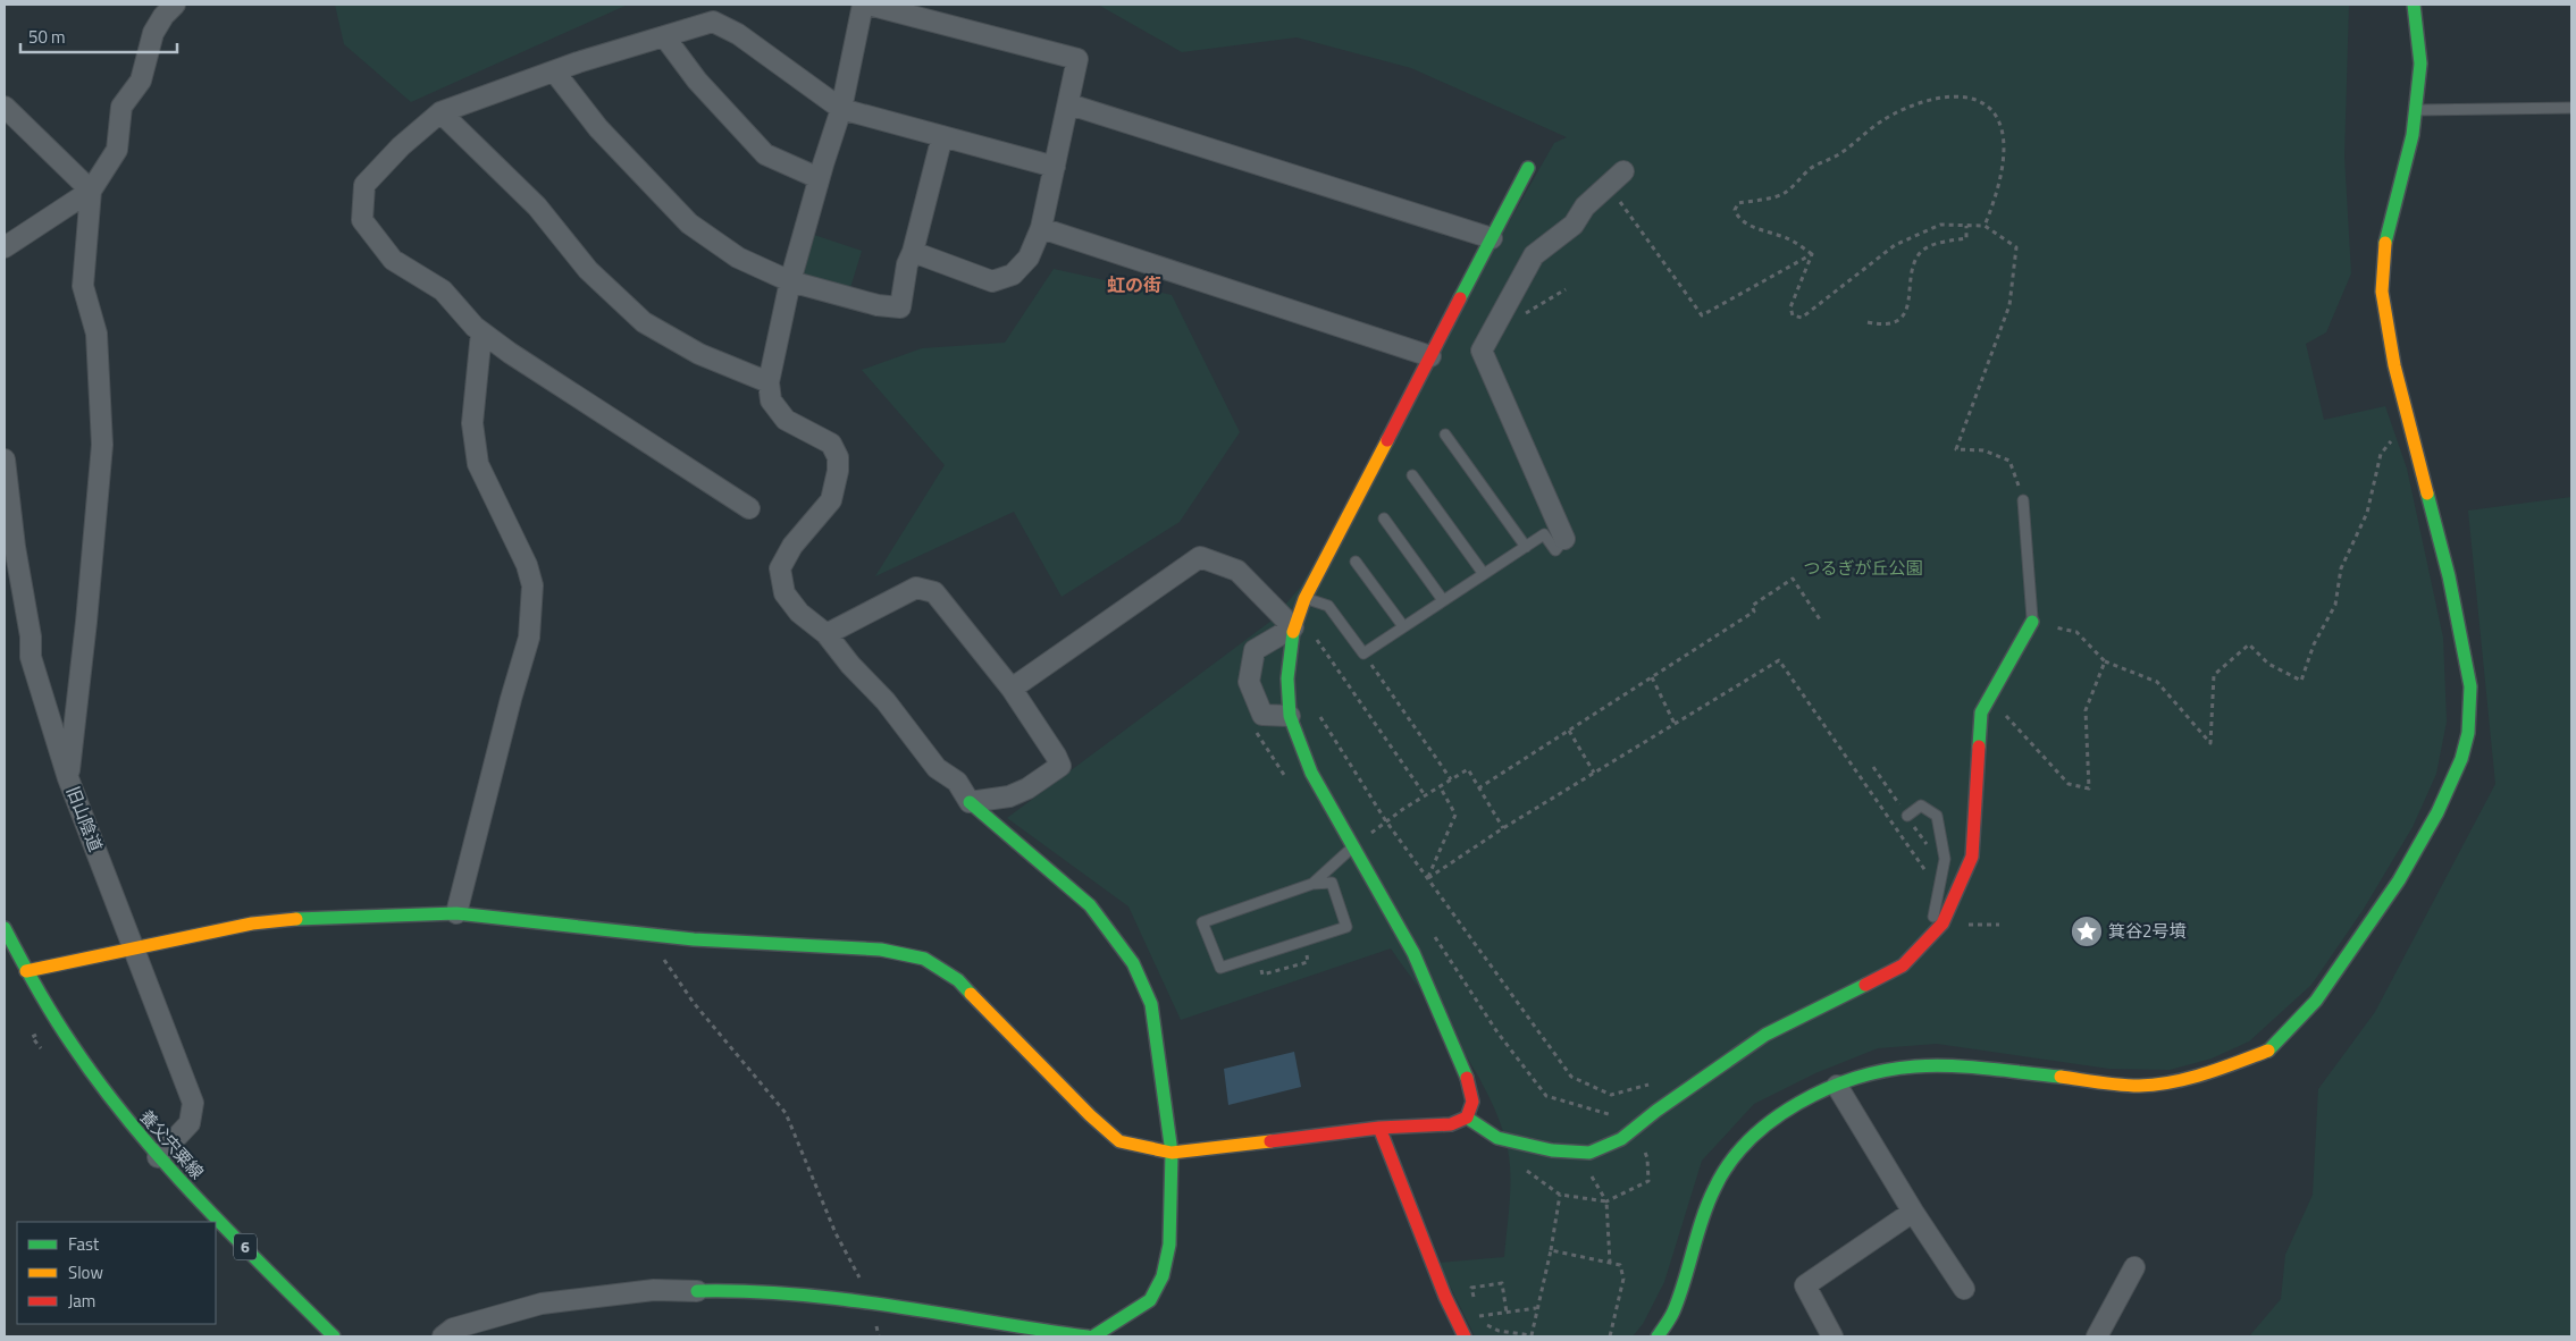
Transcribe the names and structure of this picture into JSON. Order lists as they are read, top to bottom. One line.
{"streets":{"street":["旧山陰道","養父宍粟線","6"]},"crossings":[["旧山陰道","養父宍粟線"],["養父宍粟線","6"]],"districts":["虹の街"],"parks":["つるぎが丘公園"],"places":{"place":["箕谷2号墳"]},"legend":["Fast","Slow","Jam"],"scale_bar":"50 m"}
